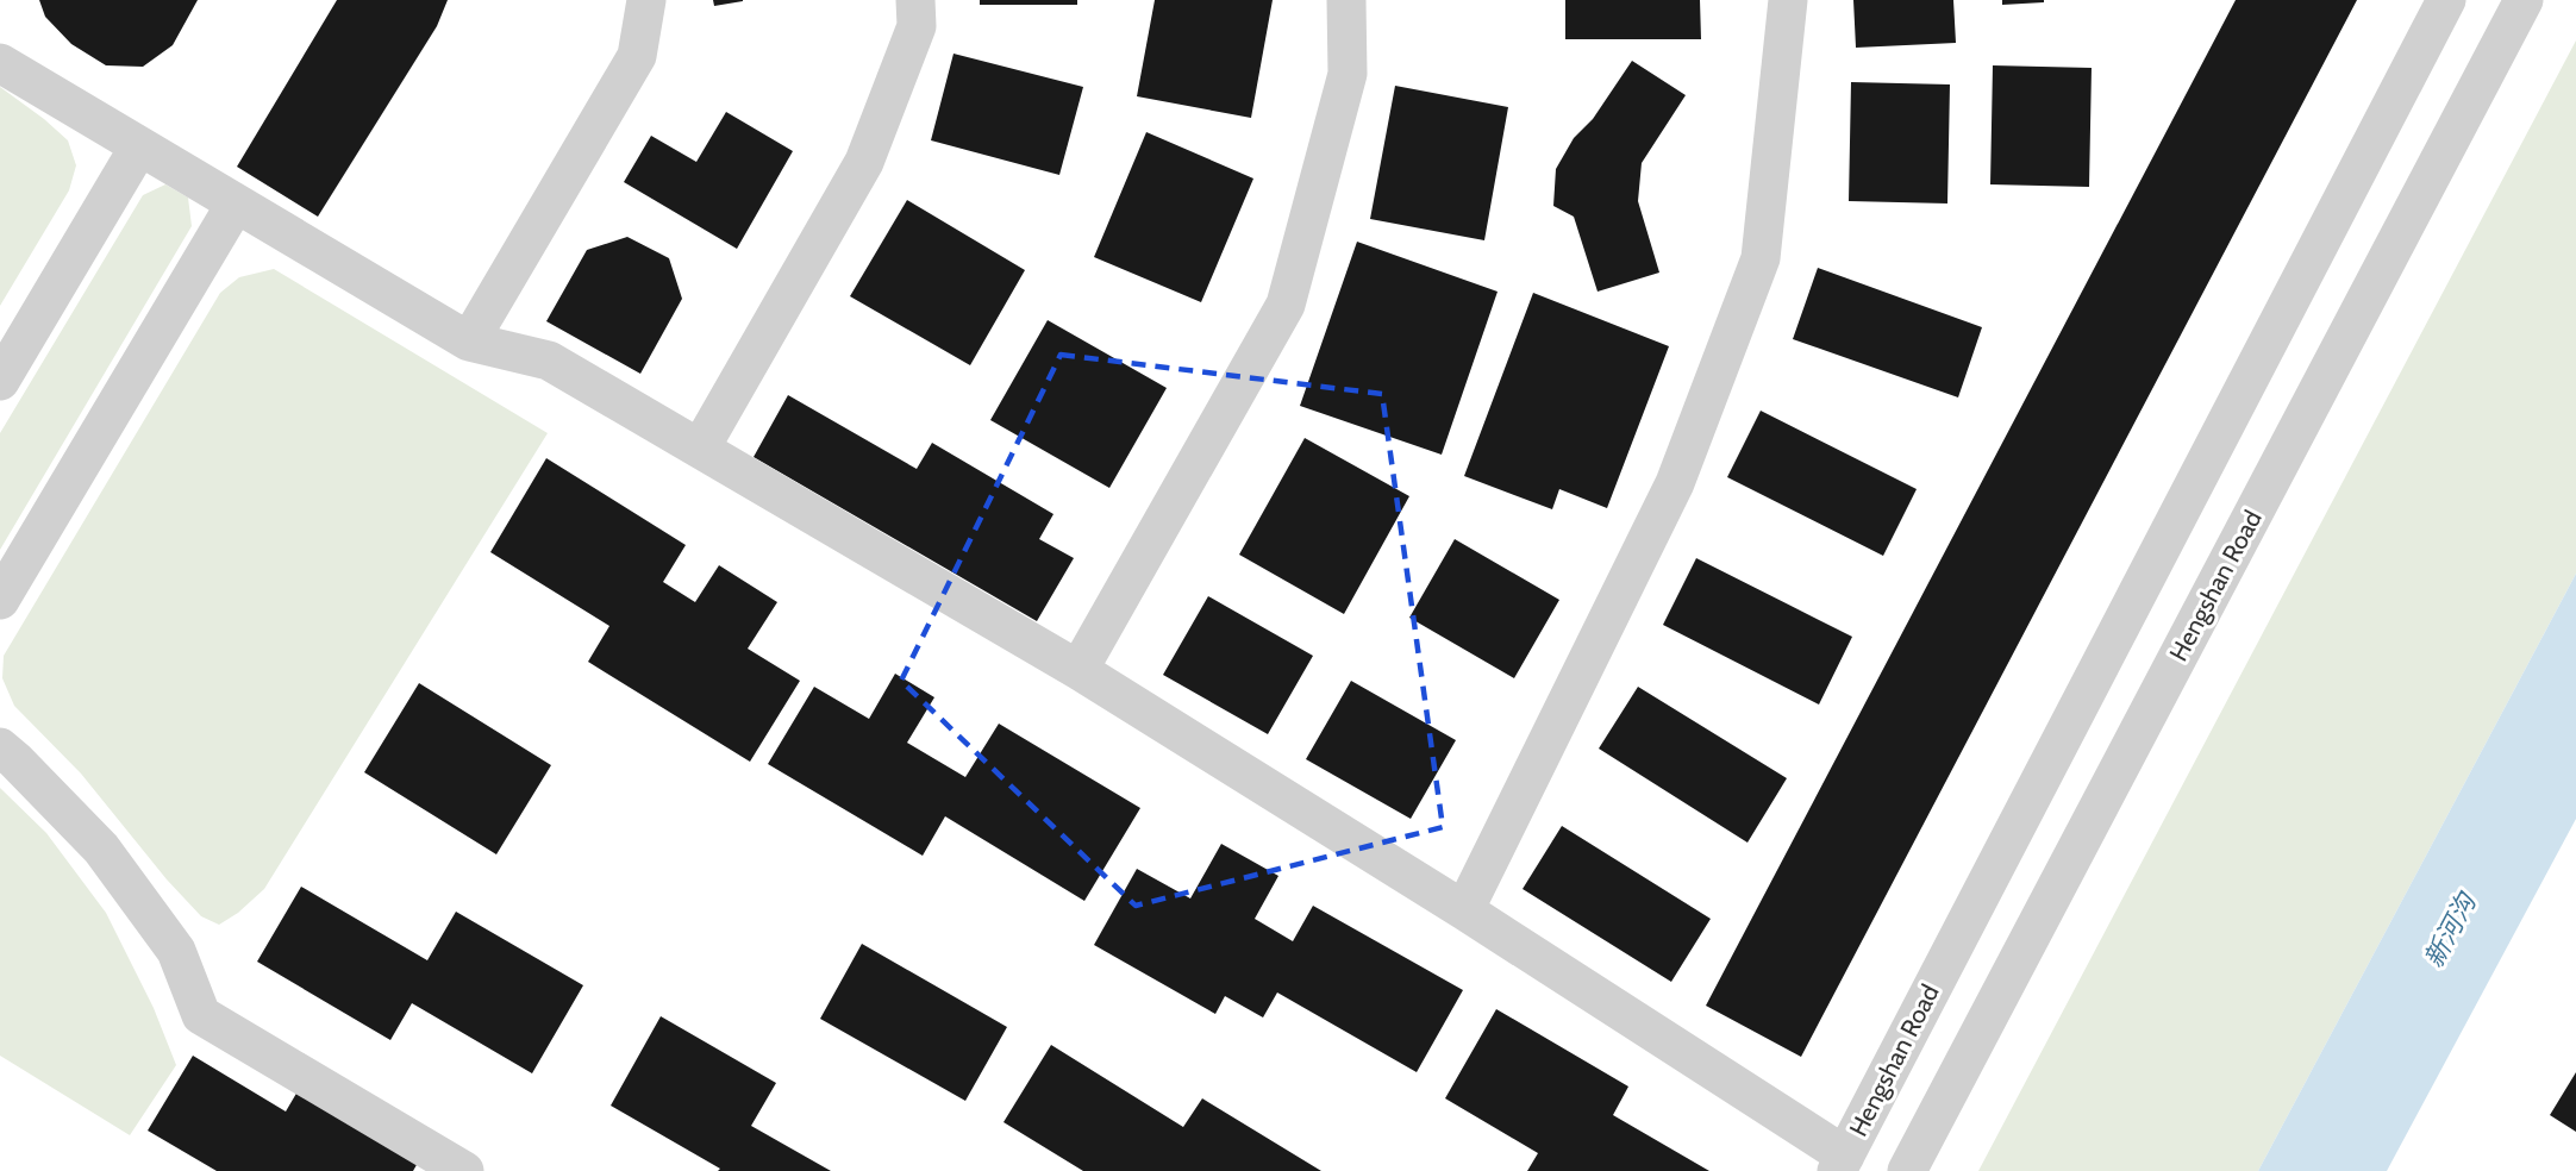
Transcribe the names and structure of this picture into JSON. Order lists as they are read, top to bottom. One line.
{"streets":{"street":["Hengshan Road"]},"water":["新河沟"]}
